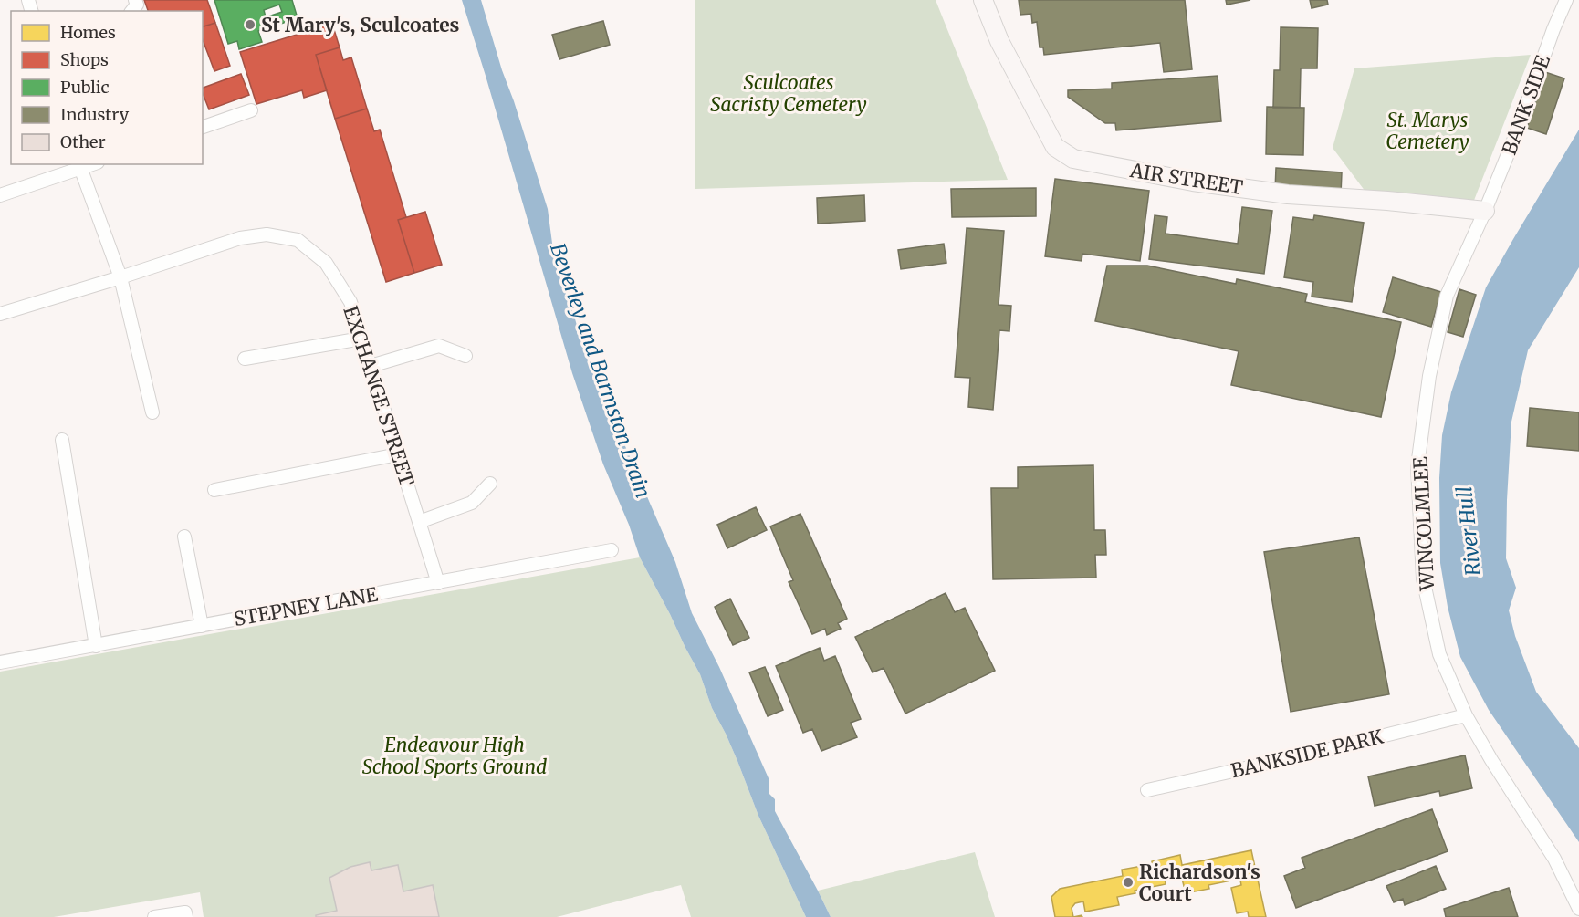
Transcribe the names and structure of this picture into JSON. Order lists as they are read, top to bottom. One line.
{"streets":{"street":["BANK SIDE","AIR STREET","EXCHANGE STREET","WINCOLMLEE","STEPNEY LANE","BANKSIDE PARK"]},"crossings":[["BANK SIDE","AIR STREET"],["BANK SIDE","WINCOLMLEE"],["AIR STREET","WINCOLMLEE"],["EXCHANGE STREET","STEPNEY LANE"],["WINCOLMLEE","BANKSIDE PARK"]],"water":["Beverley and Barmston Drain","River Hull"],"parks":["Sculcoates Sacristy Cemetery","St. Marys Cemetery","Endeavour High School Sports Ground"],"places":["St Mary's, Sculcoates","Richardson's Court"],"legend":["Homes","Shops","Public","Industry","Other"]}
